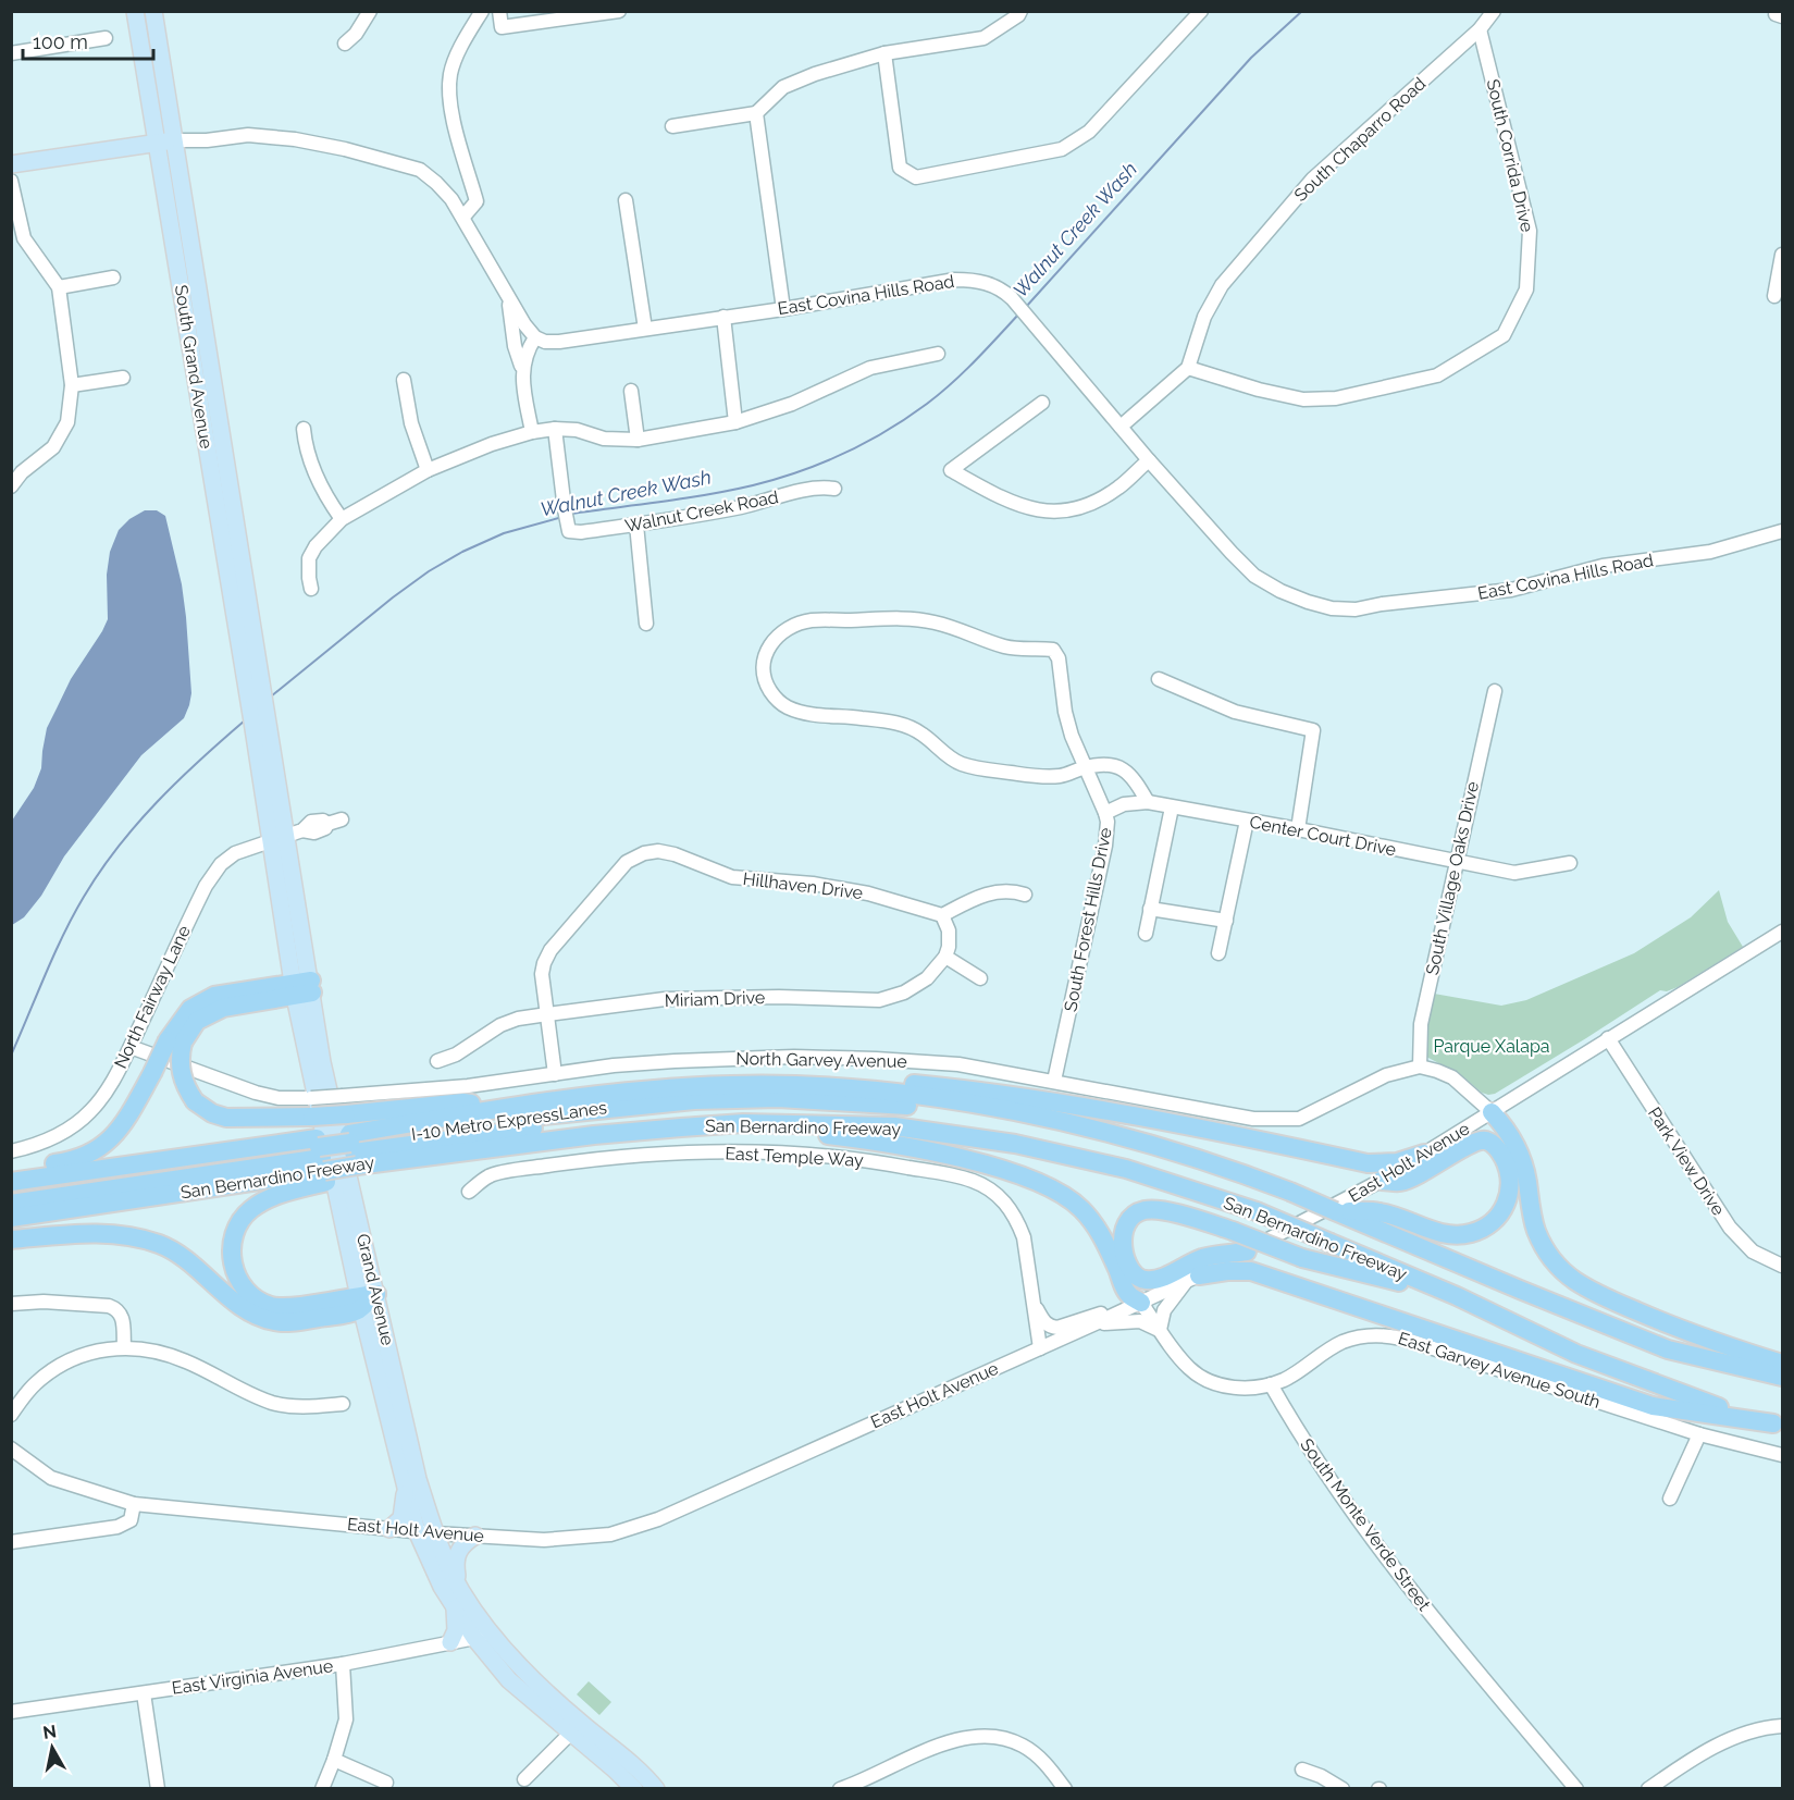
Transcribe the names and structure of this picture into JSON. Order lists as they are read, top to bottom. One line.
{"streets":{"highway":["I-10 Metro ExpressLanes","San Bernardino Freeway"],"main road":["South Grand Avenue","Grand Avenue"],"street":["South Chaparro Road","South Corrida Drive","East Covina Hills Road","Walnut Creek Road","Center Court Drive","South Village Oaks Drive","Hillhaven Drive","South Forest Hills Drive","North Fairway Lane","Miriam Drive","North Garvey Avenue","East Temple Way","Park View Drive","East Holt Avenue","East Garvey Avenue South","South Monte Verde Street","East Virginia Avenue"]},"crossings":[["South Chaparro Road","South Corrida Drive"],["South Grand Avenue","Grand Avenue"],["Center Court Drive","South Village Oaks Drive"],["South Village Oaks Drive","North Garvey Avenue"],["Hillhaven Drive","Miriam Drive"],["Hillhaven Drive","North Garvey Avenue"],["South Forest Hills Drive","North Garvey Avenue"],["North Fairway Lane","Grand Avenue"],["I-10 Metro ExpressLanes","San Bernardino Freeway"],["East Temple Way","East Holt Avenue"],["Park View Drive","East Holt Avenue"],["East Holt Avenue","Grand Avenue"],["East Holt Avenue","East Garvey Avenue South"],["Grand Avenue","East Virginia Avenue"],["East Garvey Avenue South","South Monte Verde Street"]],"water":["Walnut Creek Wash"],"parks":["Parque Xalapa"],"scale_bar":"100 m","north":"top"}
